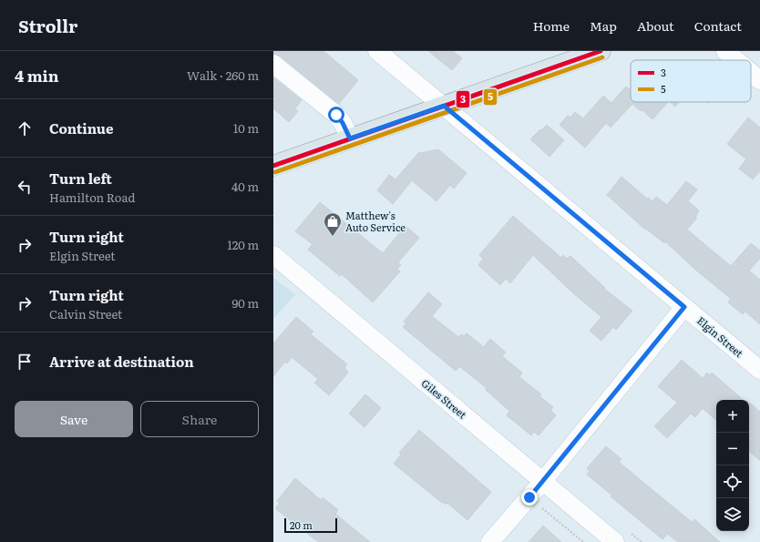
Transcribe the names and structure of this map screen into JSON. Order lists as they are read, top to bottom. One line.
{"streets":{"street":["Elgin Street","Giles Street"]},"places":{"shop":["Matthew's Auto Service"]},"lines":["transit line 3","transit line 5"],"legend":["3","5"],"scale_bar":"20 m","page":{"header":"Strollr","nav":["Home","Map","About","Contact"],"heading":["4 min","Walk · 260 m"],"list":[["Continue","10 m"],["Turn left","Hamilton Road","40 m"],["Turn right","Elgin Street","120 m"],["Turn right","Calvin Street","90 m"],"Arrive at destination"],"buttons":["Save","Share"],"map_buttons":["+","−"],"scale":"20 m"}}
